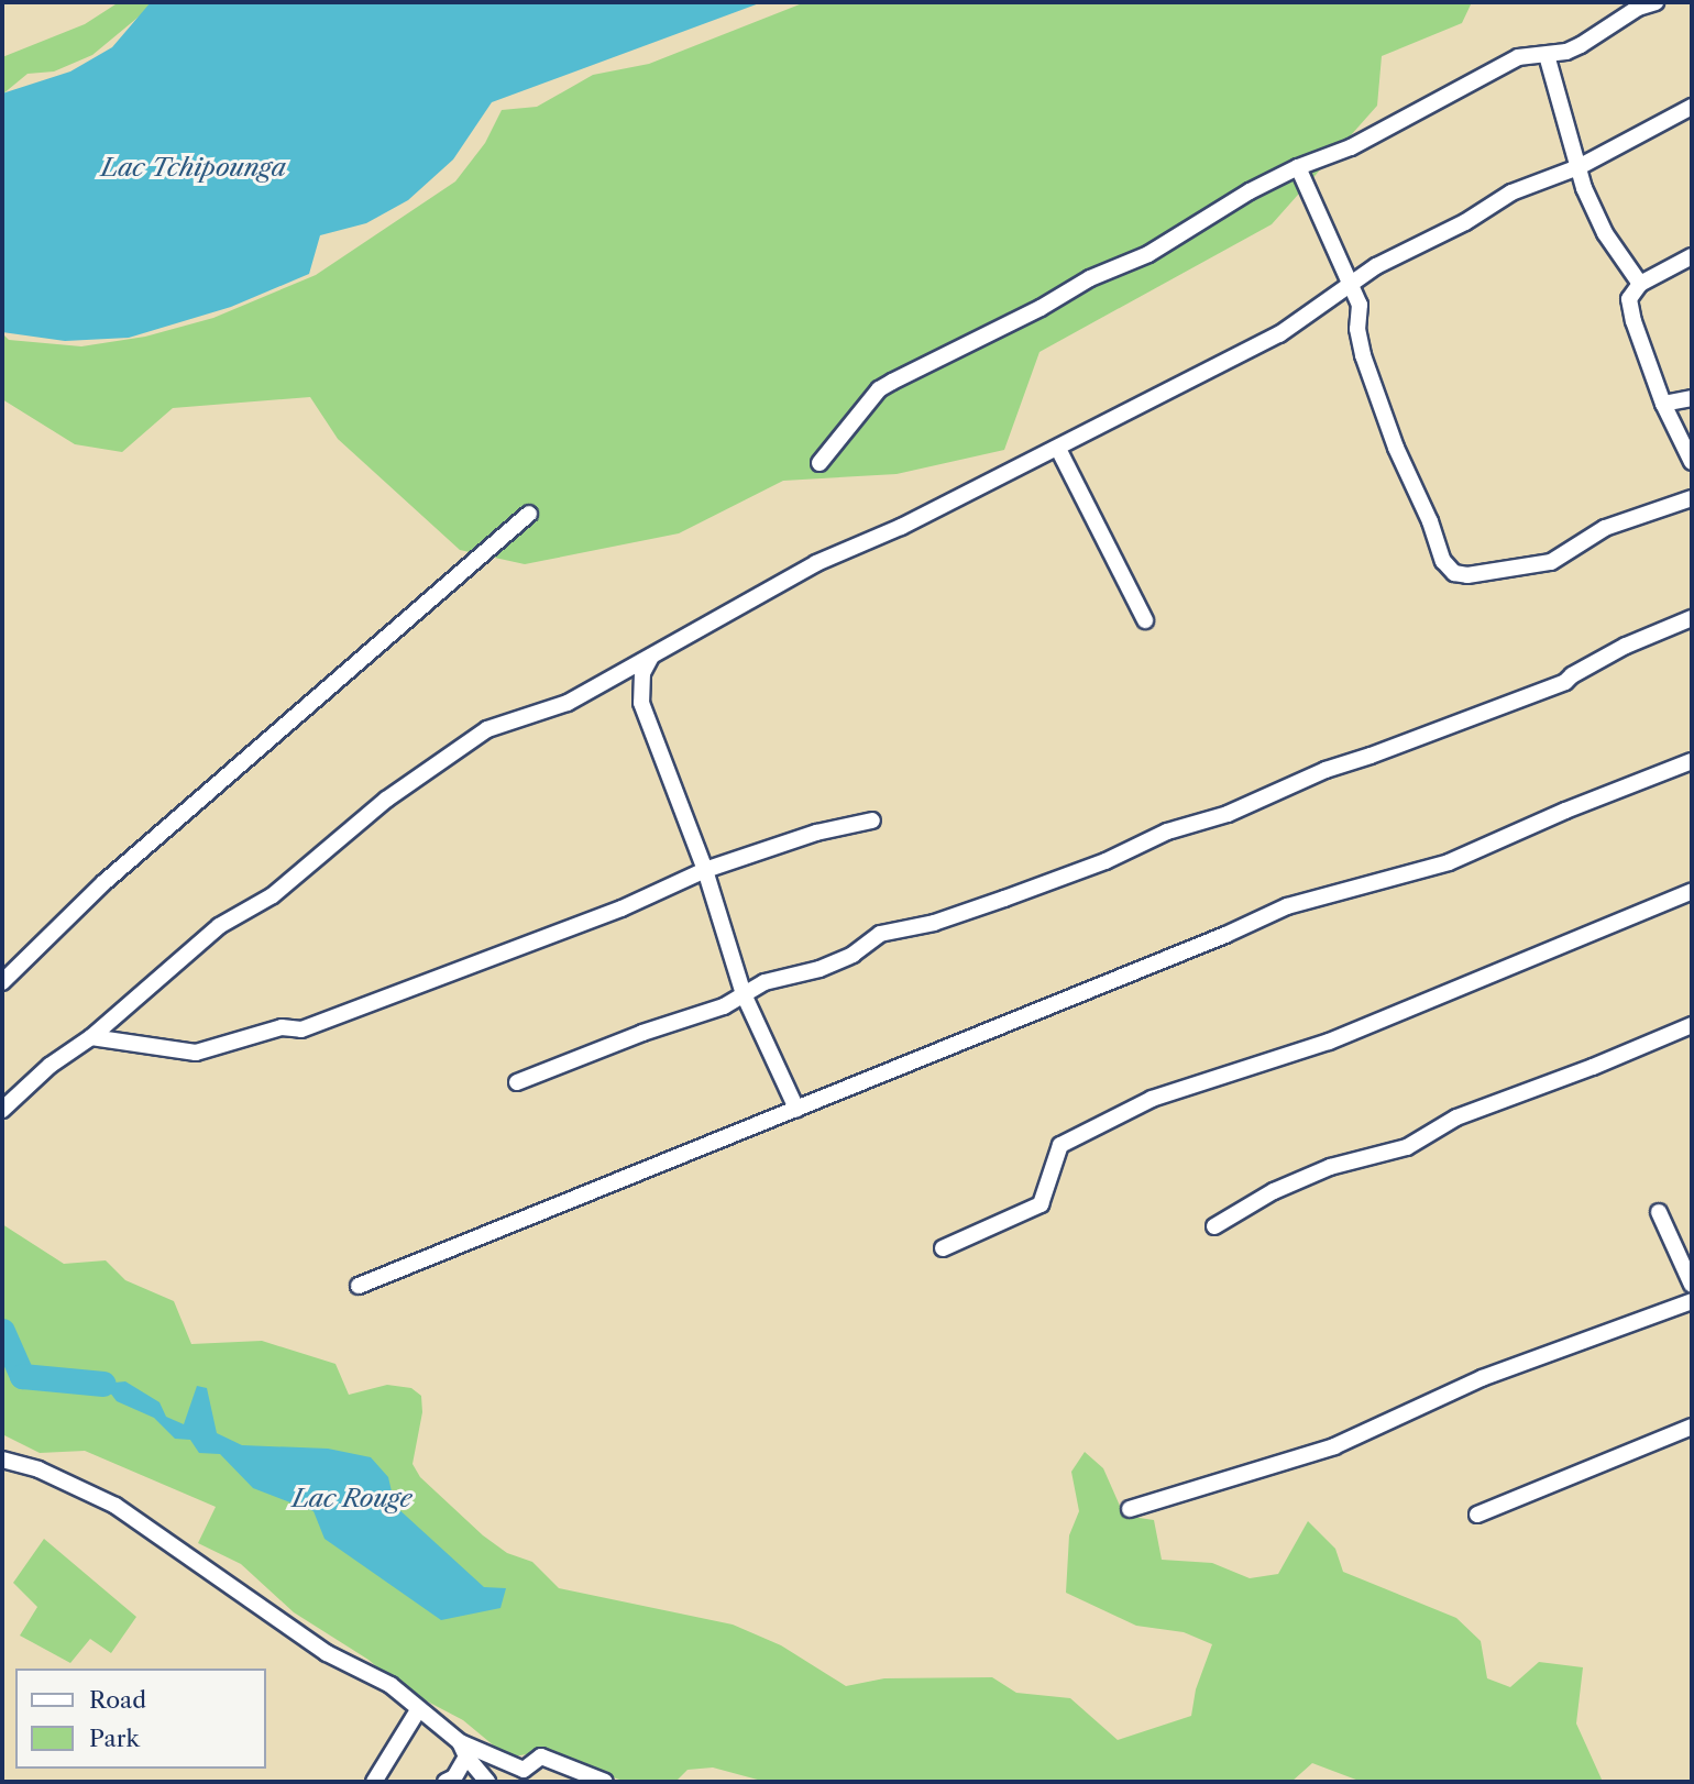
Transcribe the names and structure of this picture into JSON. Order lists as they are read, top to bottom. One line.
{"water":["Lac Tchipounga","Lac Rouge"],"legend":["Road","Park"]}
